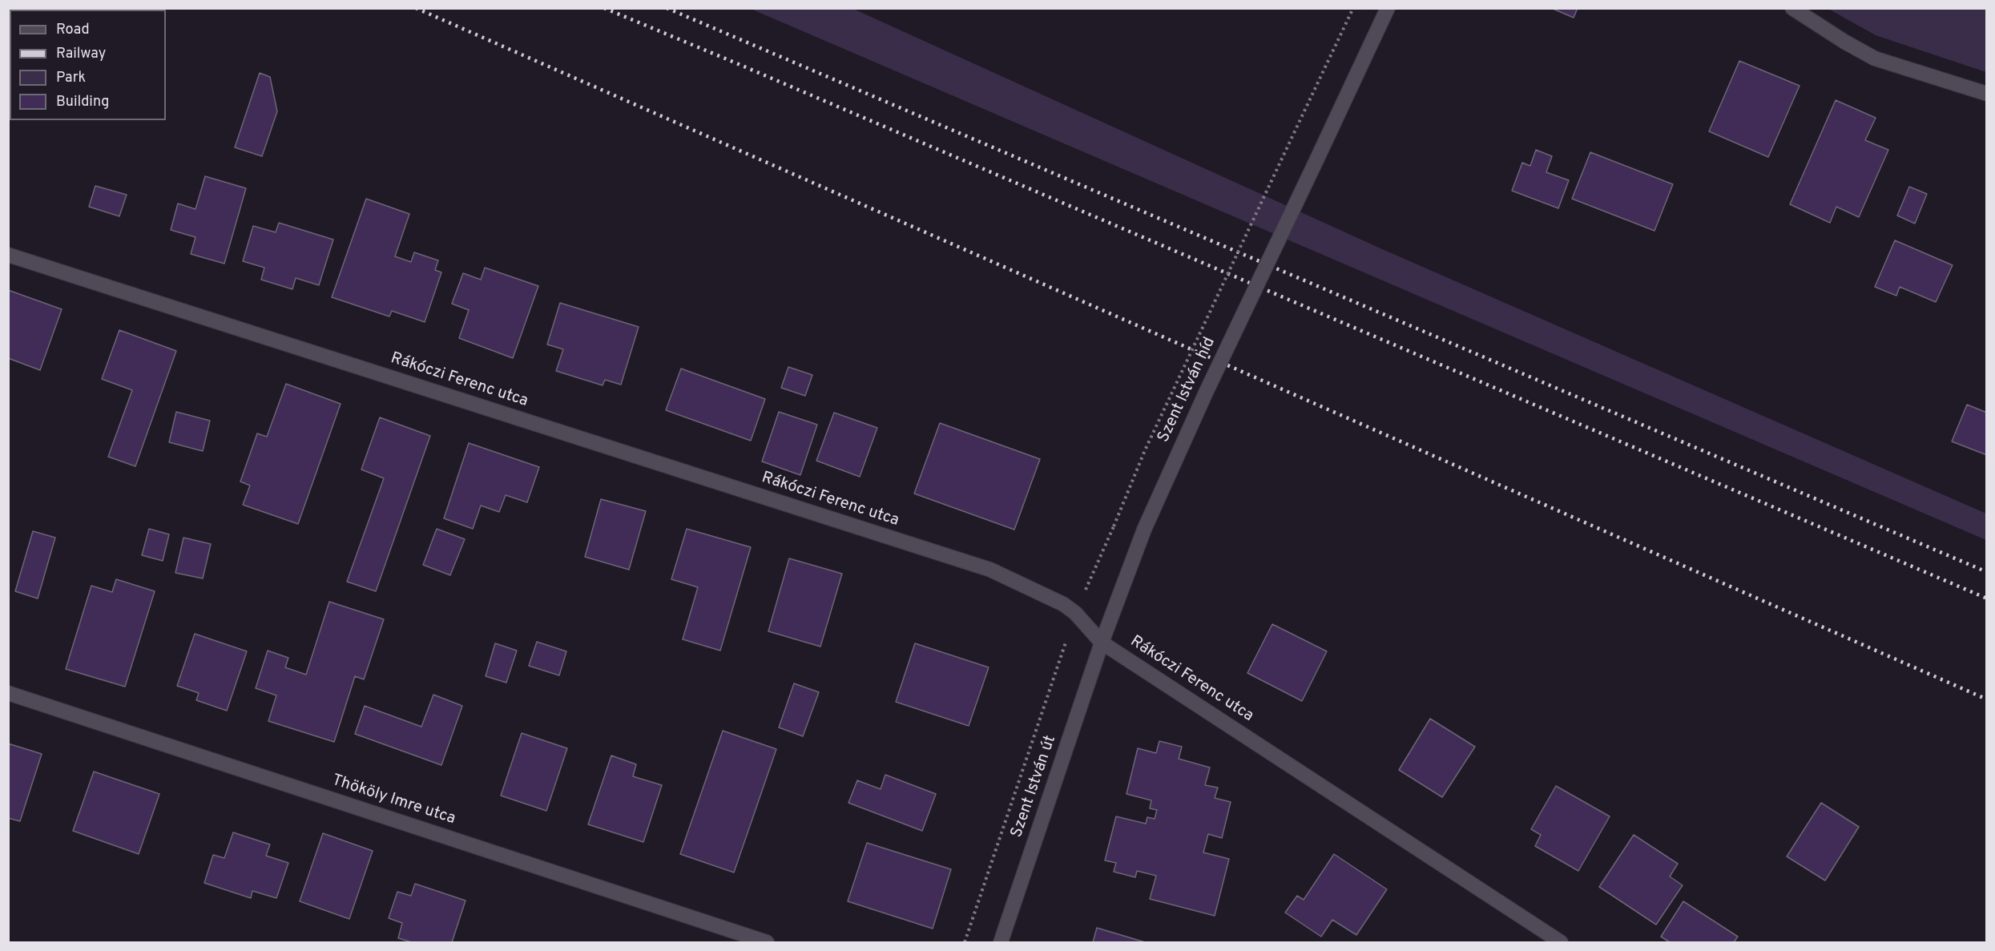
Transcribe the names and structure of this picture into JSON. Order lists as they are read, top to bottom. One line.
{"streets":{"street":["Rákóczi Ferenc utca","Szent István híd","Szent István út","Thököly Imre utca"]},"crossings":[["Rákóczi Ferenc utca","Szent István híd"],["Rákóczi Ferenc utca","Szent István út"],["Szent István híd","Szent István út"]],"legend":["Road","Railway","Park","Building"]}
